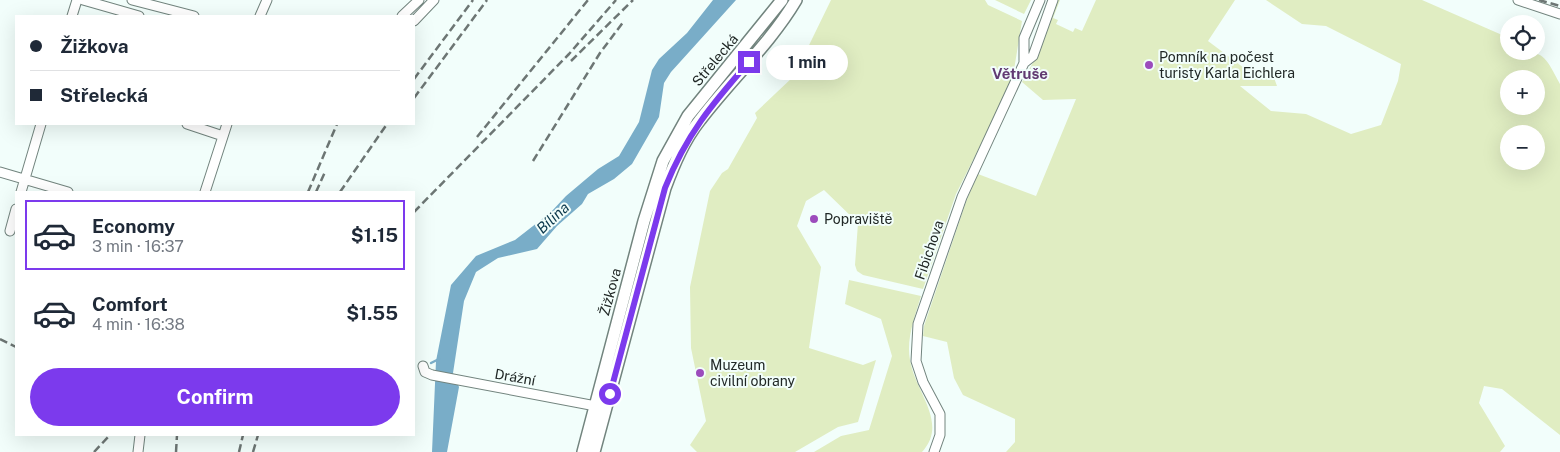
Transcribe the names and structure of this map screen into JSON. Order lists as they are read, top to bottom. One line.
{"streets":{"main road":["Střelecká","Žižkova"],"street":["Fibichova","Drážní"]},"crossings":[["Střelecká","Žižkova"],["Žižkova","Drážní"]],"districts":["Větruše"],"water":["Bílina"],"places":["Pomník na počest turisty Karla Eichlera","Popraviště","Muzeum civilní obrany"],"page":{"map_buttons":["+","−"],"banner":["Žižkova","Střelecká"],"bubble":"1 min","list":[{"name":"Economy","note":"3 min · 16:37","value":"$1.15"},{"name":"Comfort","note":"4 min · 16:38","value":"$1.55"}],"buttons":"Confirm"}}
